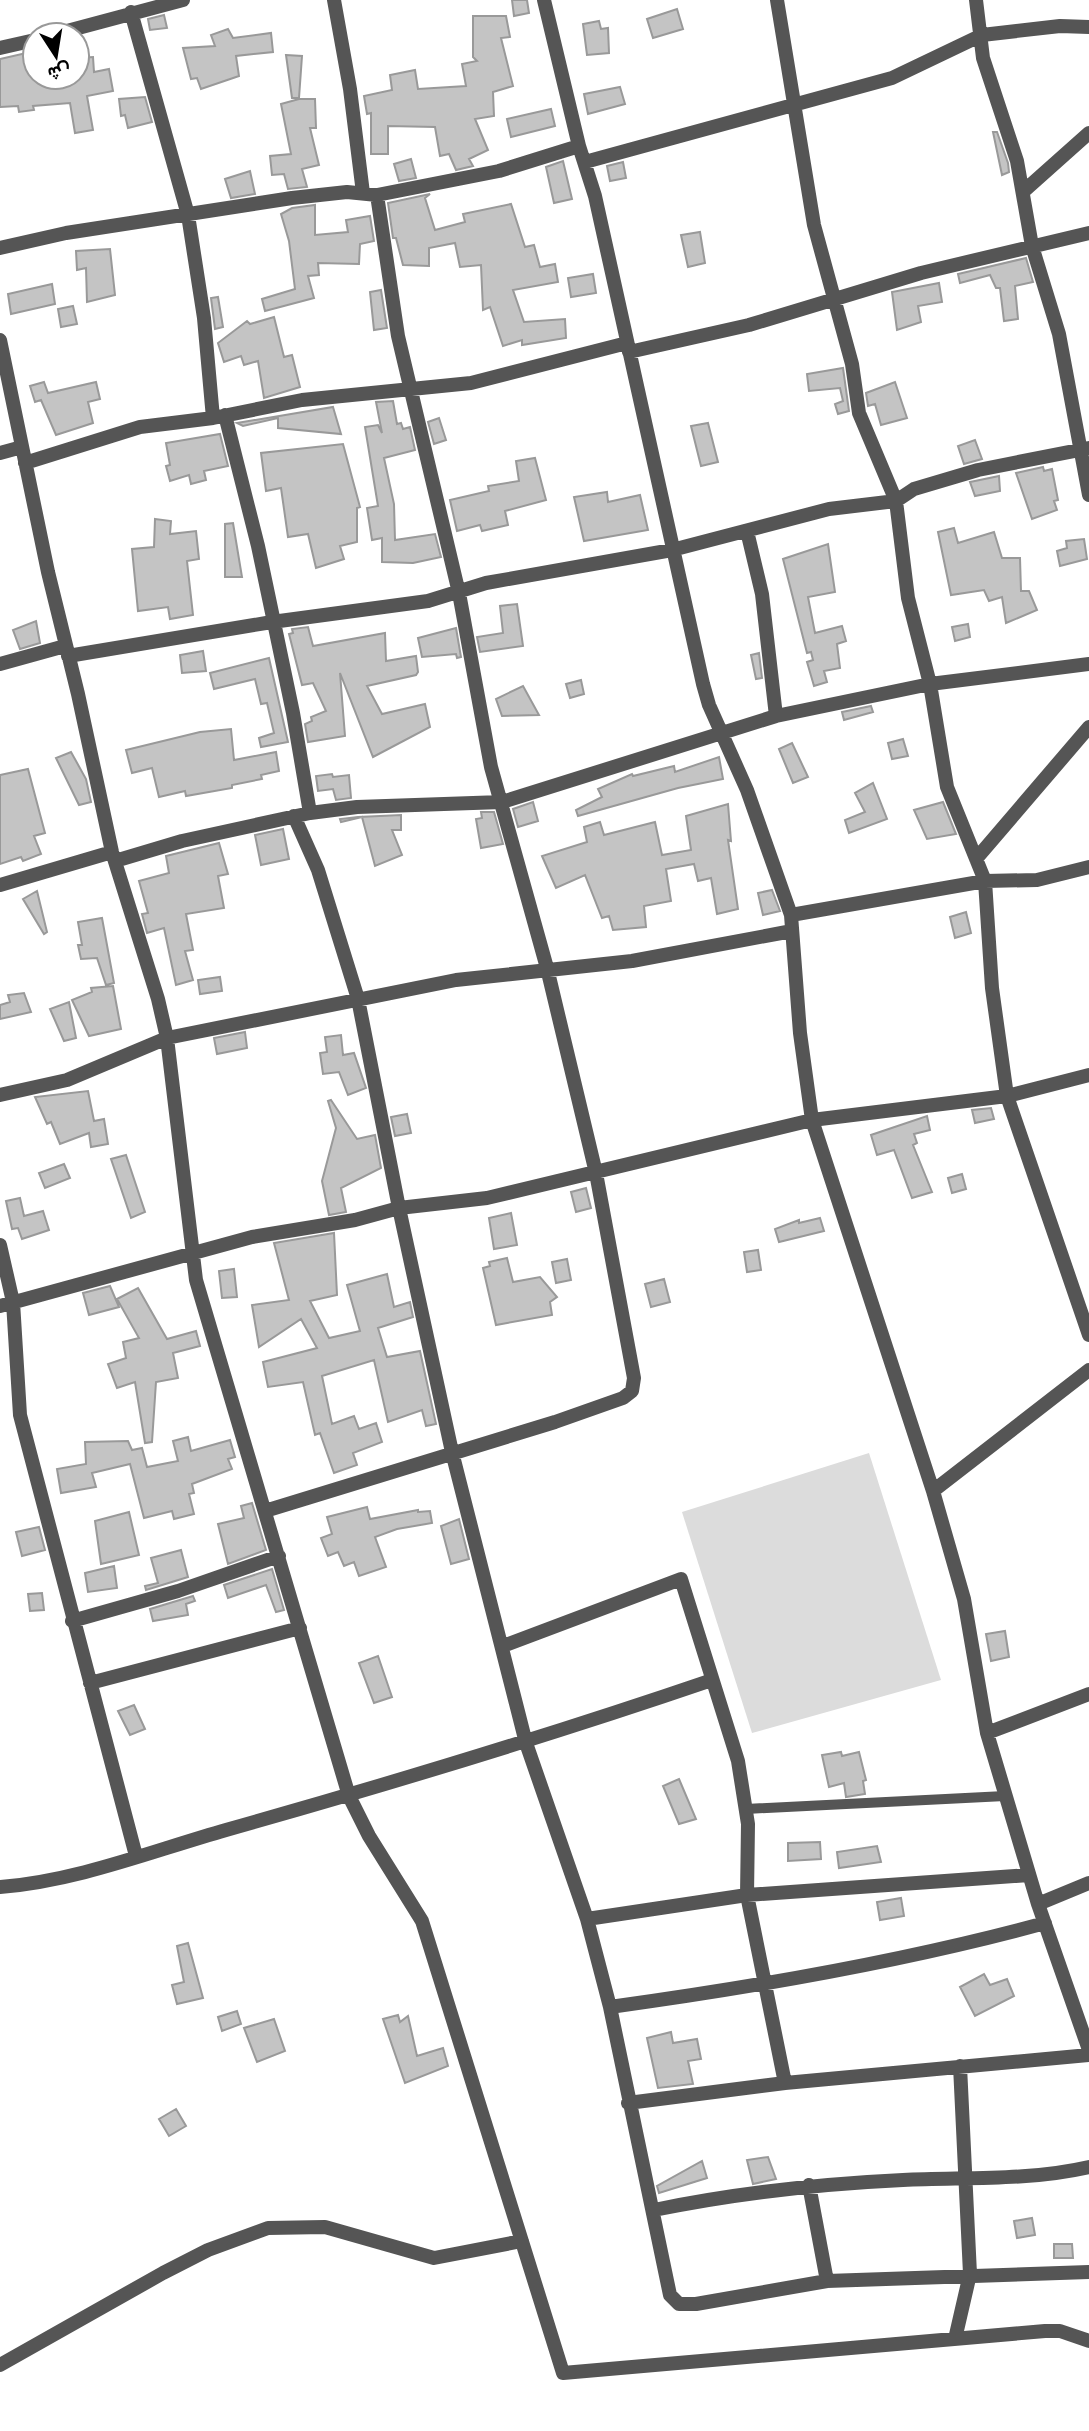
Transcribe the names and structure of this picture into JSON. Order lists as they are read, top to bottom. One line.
{"north":"bottom"}
